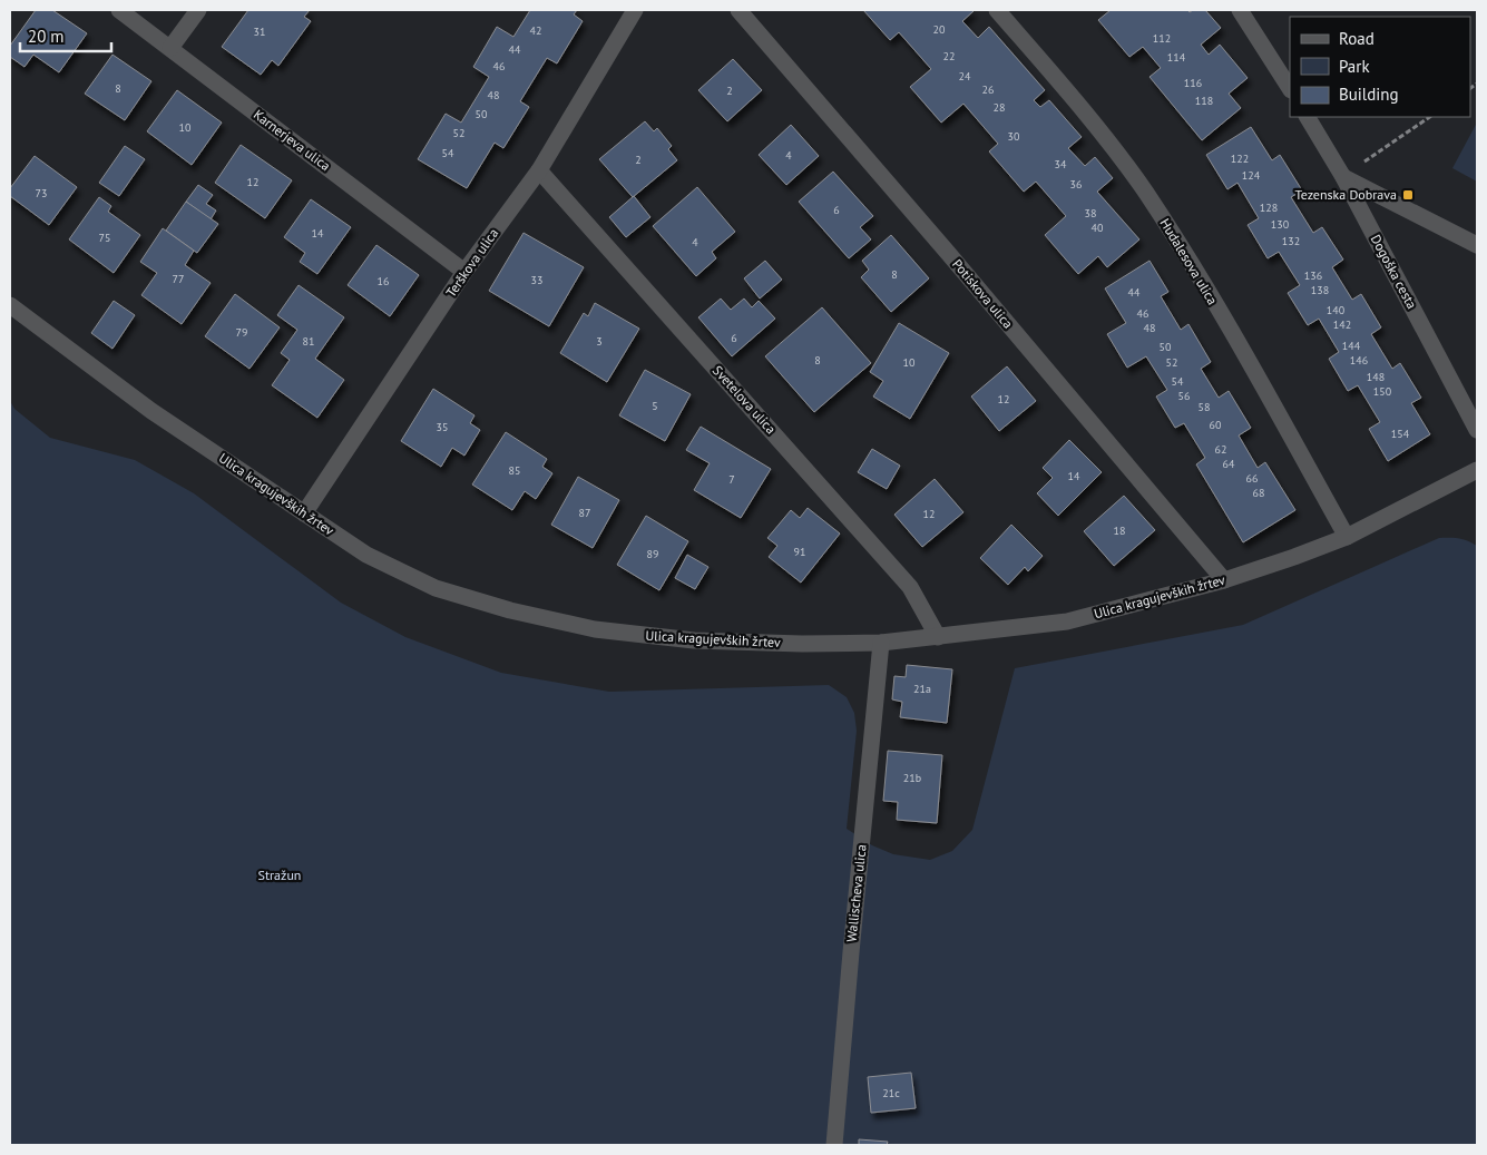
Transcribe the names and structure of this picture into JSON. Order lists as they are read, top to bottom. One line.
{"streets":{"street":["Karnerjeva ulica","Hudalesova ulica","Terškova ulica","Dogoška cesta","Potiskova ulica","Svetelova ulica","Ulica kragujevških žrtev","Wallischeva ulica"]},"crossings":[["Karnerjeva ulica","Terškova ulica"],["Hudalesova ulica","Ulica kragujevških žrtev"],["Terškova ulica","Svetelova ulica"],["Terškova ulica","Ulica kragujevških žrtev"],["Potiskova ulica","Ulica kragujevških žrtev"],["Svetelova ulica","Ulica kragujevških žrtev"],["Ulica kragujevških žrtev","Wallischeva ulica"]],"parks":["Stražun"],"places":{"transit":["Tezenska Dobrava"]},"house_numbers":["20","42","31","112","44","22","114","46","24","116","8","26","2","48","118","28","50","10","52","30","54","4","122","2","34","124","12","36","73","128","6","38","130","40","14","75","132","4","8","136","77","33","16","138","44","140","46","142","48","79","6","81","3","144","50","8","146","10","52","148","54","150","56","12","5","58","60","35","154","62","64","85","14","66","7","68","87","12","18","91","89","21a","21b","21c"],"legend":["Road","Park","Building"],"scale_bar":"20 m"}
